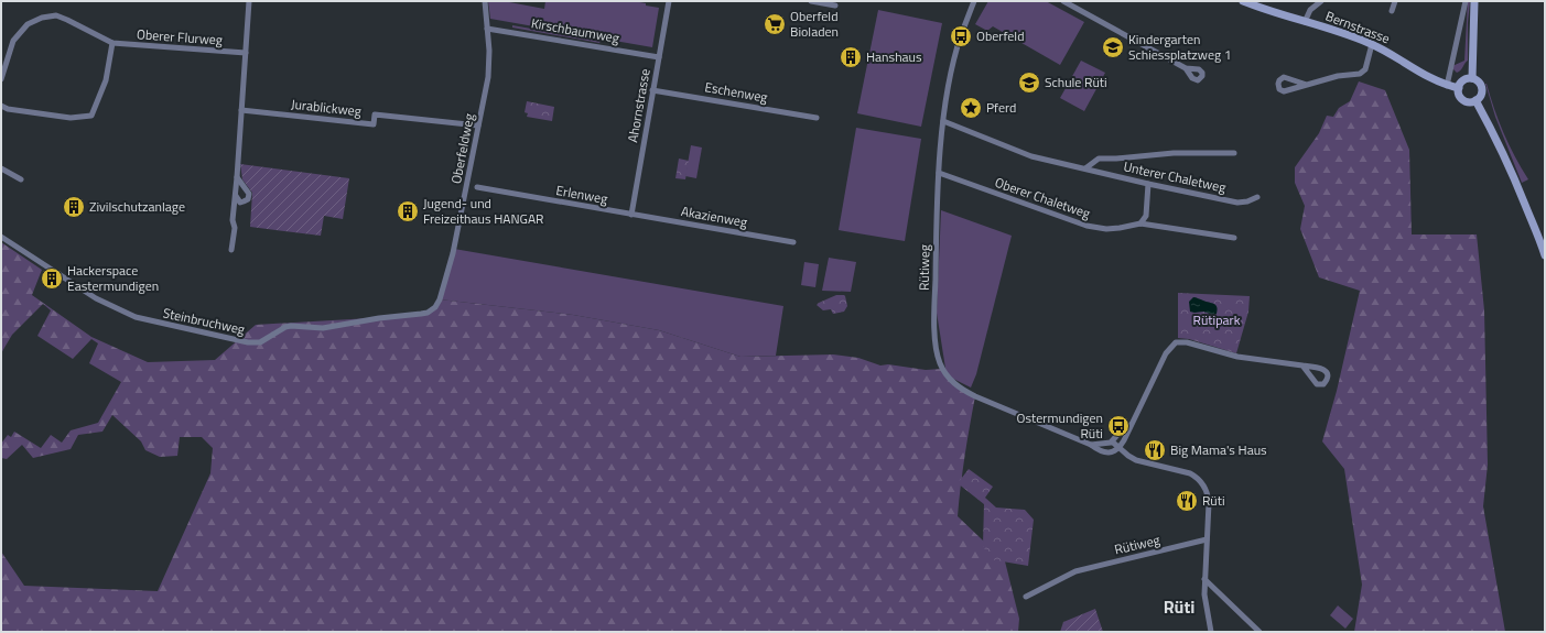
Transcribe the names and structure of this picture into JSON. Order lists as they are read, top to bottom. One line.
{"streets":{"main road":["Bernstrasse"],"street":["Kirschbaumweg","Oberer Flurweg","Eschenweg","Ahornstrasse","Jurablickweg","Oberfeldweg","Unterer Chaletweg","Erlenweg","Oberer Chaletweg","Akazienweg","Rütiweg","Steinbruchweg"]},"crossings":[["Kirschbaumweg","Ahornstrasse"],["Kirschbaumweg","Oberfeldweg"],["Eschenweg","Ahornstrasse"],["Ahornstrasse","Erlenweg"],["Ahornstrasse","Akazienweg"],["Jurablickweg","Oberfeldweg"],["Oberfeldweg","Steinbruchweg"],["Unterer Chaletweg","Rütiweg"],["Erlenweg","Akazienweg"],["Oberer Chaletweg","Rütiweg"]],"districts":["Rüti"],"parks":["Rütipark"],"places":{"supermarket":["Oberfeld Bioladen"],"bus stop":["Oberfeld","Ostermundigen Rüti"],"school or university":["Kindergarten Schiessplatzweg 1","Schule Rüti"],"building":["Hanshaus","Zivilschutzanlage","Jugend- und Freizeithaus HANGAR","Hackerspace Eastermundigen"],"place":["Pferd"],"restaurant":["Big Mama's Haus","Rüti"]}}
